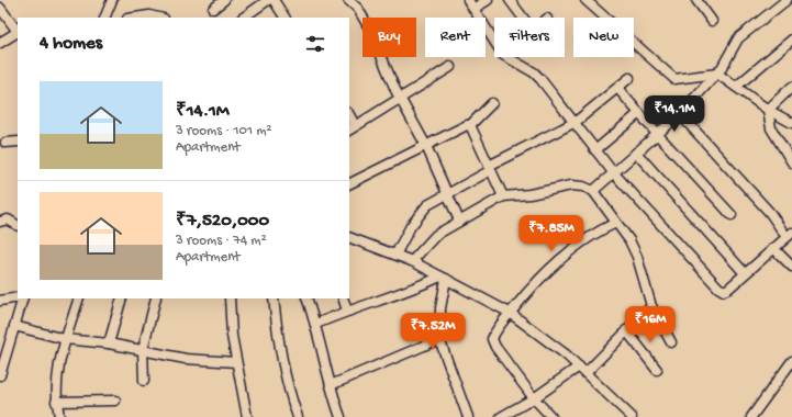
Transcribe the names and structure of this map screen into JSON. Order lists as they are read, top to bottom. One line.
{"page":{"chip":["Buy","Rent","Filters","New"],"heading":"4 homes","list":[{"name":"₹14.1M","note":"3 rooms · 101 m² · Apartment"},{"name":"₹7,520,000","note":"3 rooms · 74 m² · Apartment"}],"price":["₹14.1M","₹7.85M","₹16M","₹7.52M"]}}
